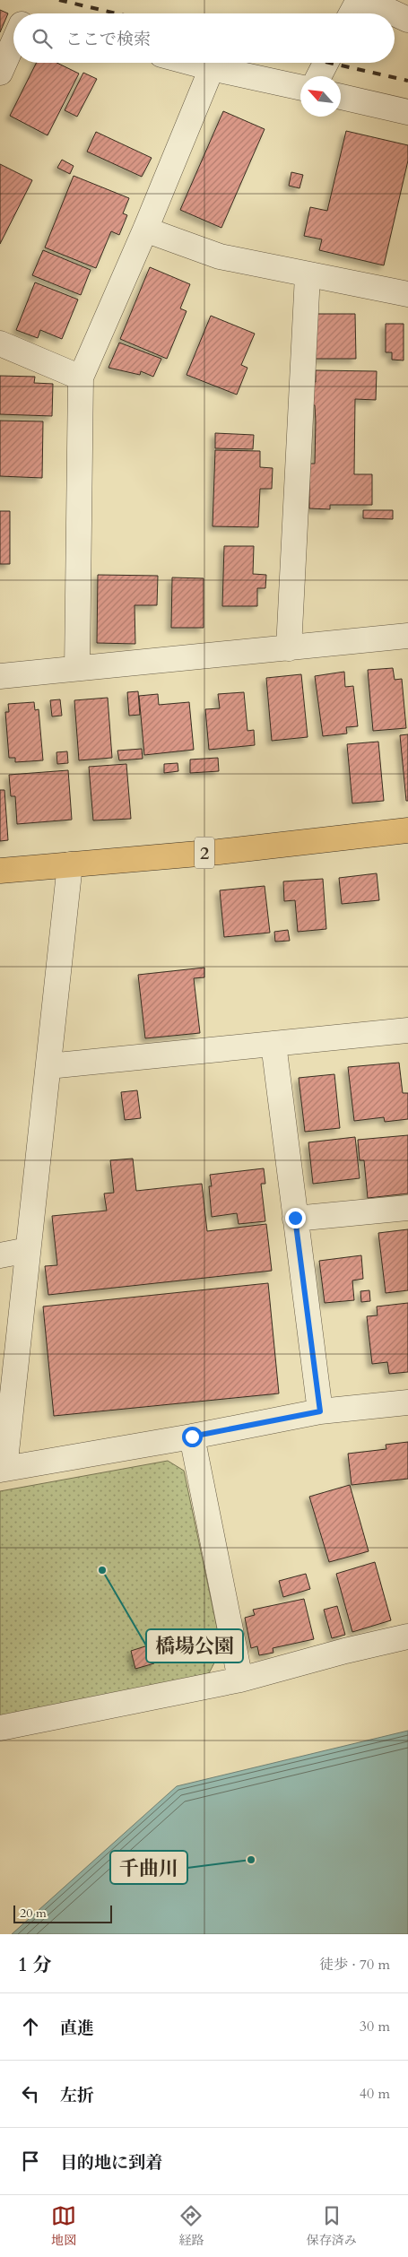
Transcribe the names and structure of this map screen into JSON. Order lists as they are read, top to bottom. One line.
{"streets":{"main road":["2"]},"places":["橋場公園","千曲川"],"scale_bar":"20 m","north":"top left","page":{"search":"ここで検索","scale":"20 m","heading":["1 分","徒歩 · 70 m"],"list":[["直進","30 m"],["左折","40 m"],"目的地に到着"],"nav":["地図","経路","保存済み"]}}
